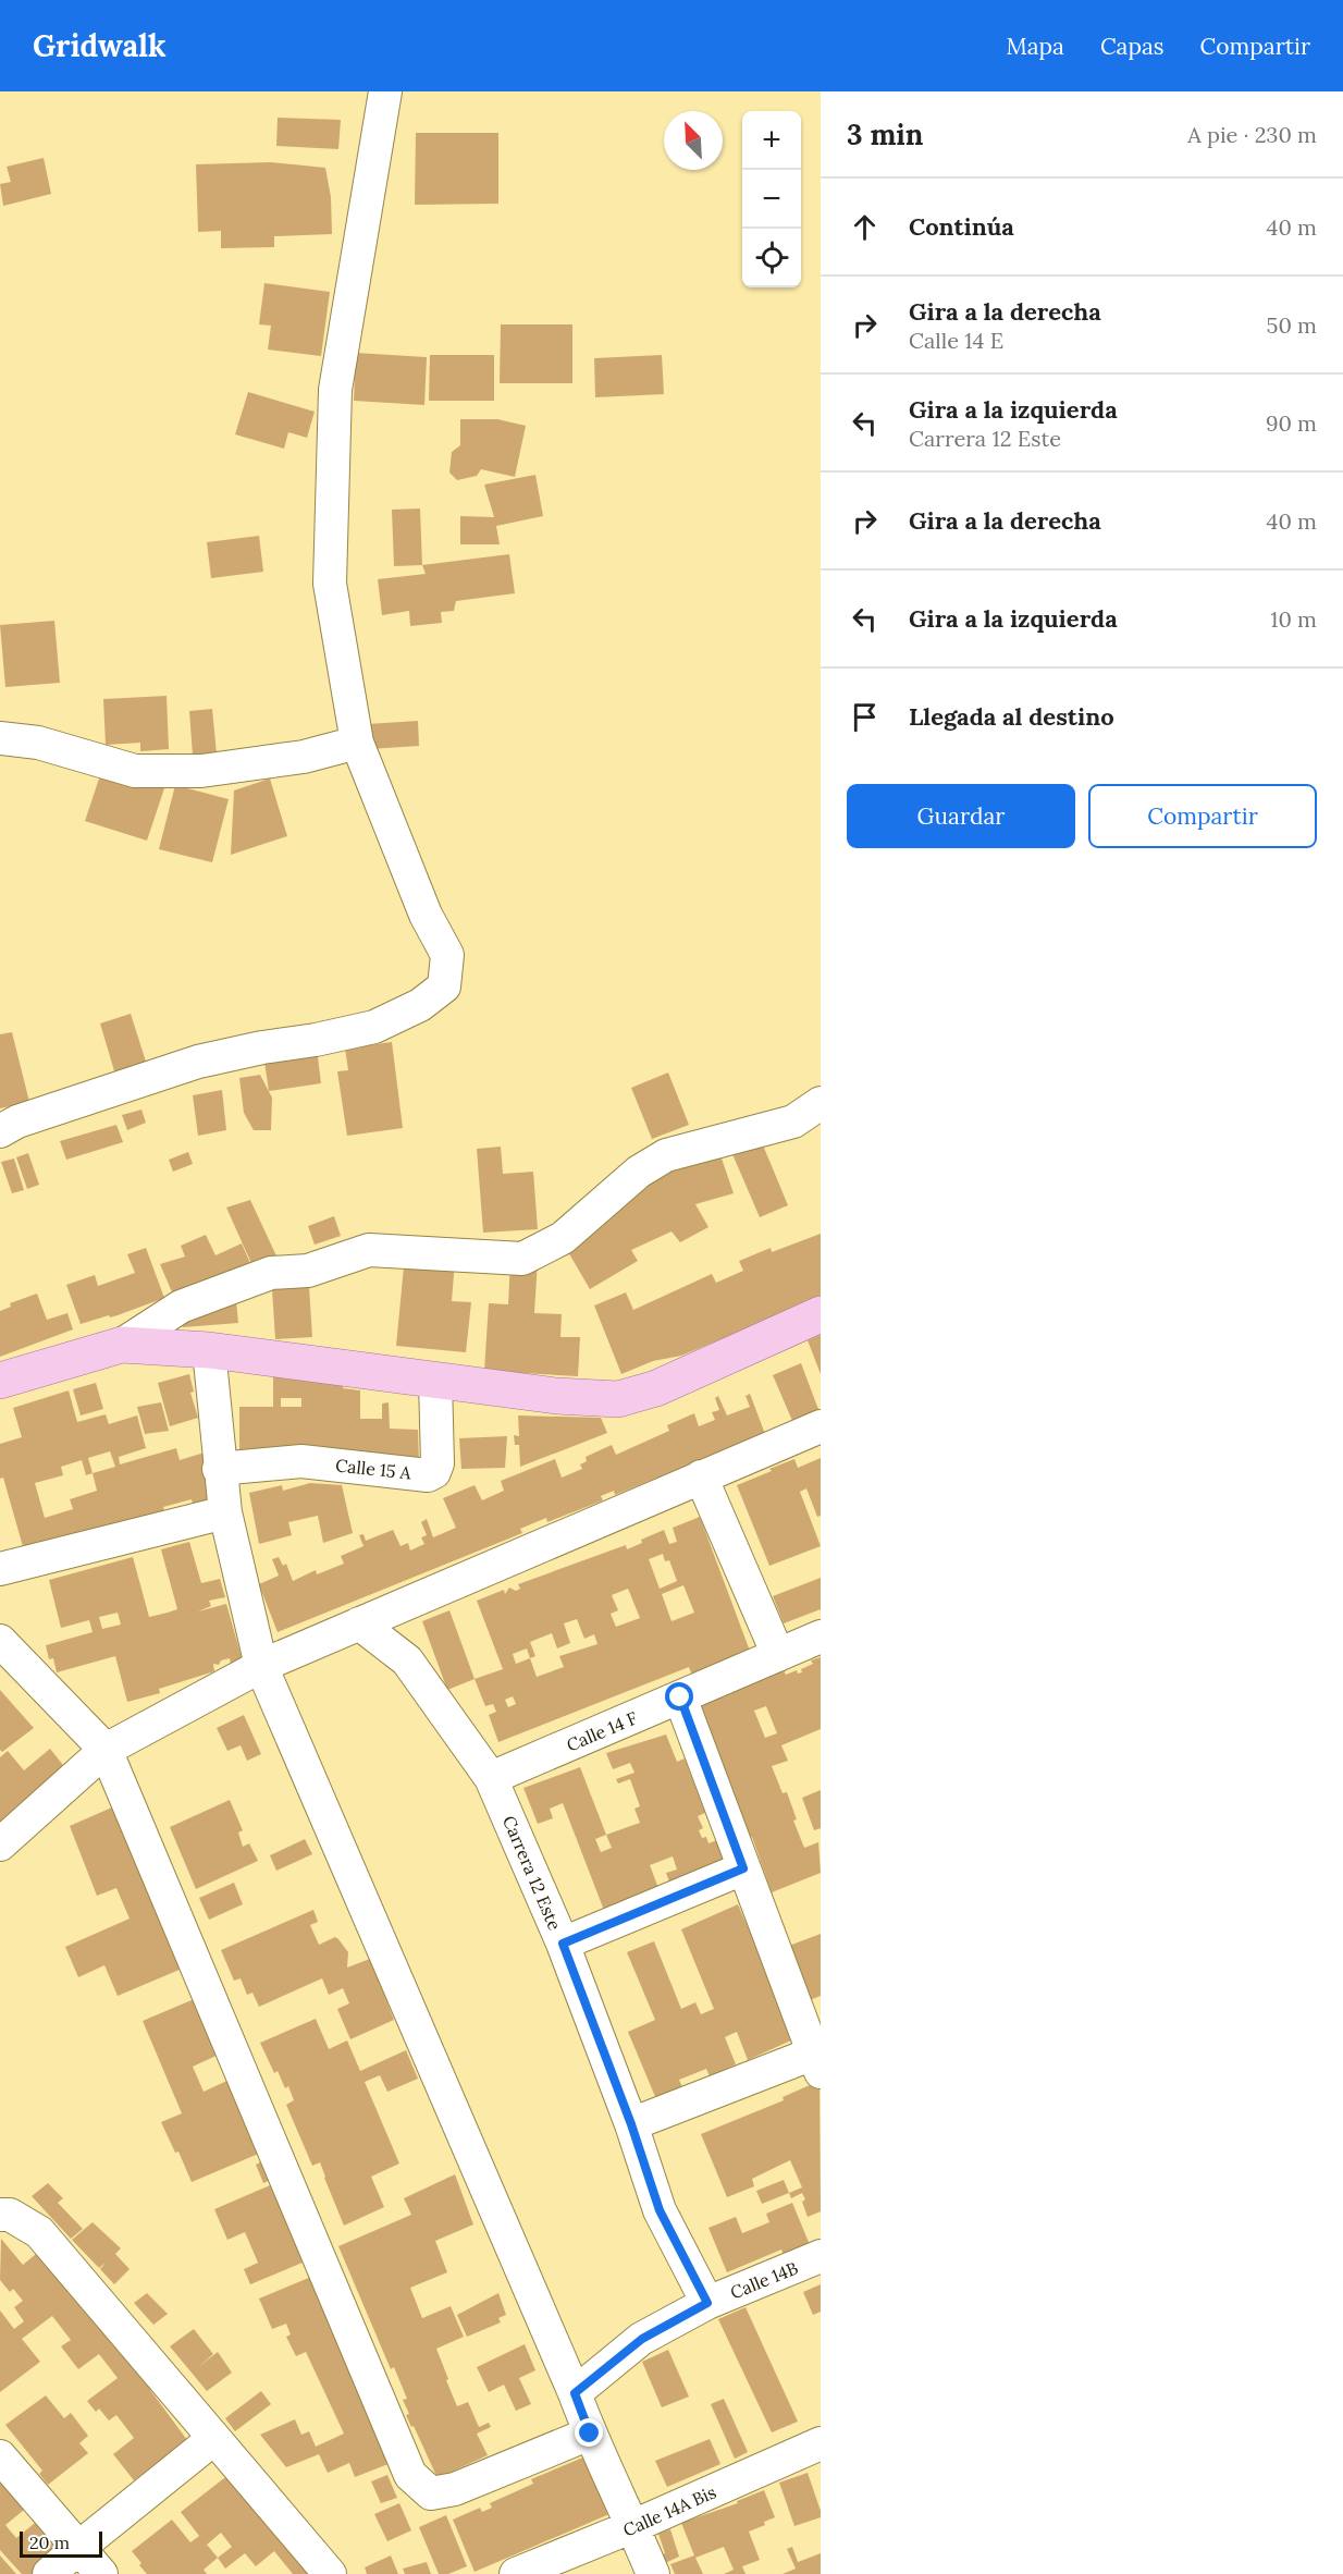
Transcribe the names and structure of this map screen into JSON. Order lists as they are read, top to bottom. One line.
{"streets":{"street":["Calle 15 A","Calle 14 F","Carrera 12 Este","Calle 14B","Calle 14A Bis"]},"crossings":[["Calle 14 F","Carrera 12 Este"],["Carrera 12 Este","Calle 14B"]],"scale_bar":"20 m","north":"top left","page":{"header":"Gridwalk","nav":["Mapa","Capas","Compartir"],"heading":["3 min","A pie · 230 m"],"map_buttons":["+","−"],"list":[["Continúa","40 m"],["Gira a la derecha","Calle 14 E","50 m"],["Gira a la izquierda","Carrera 12 Este","90 m"],["Gira a la derecha","40 m"],["Gira a la izquierda","10 m"],"Llegada al destino"],"buttons":["Guardar","Compartir"],"scale":"20 m"}}
